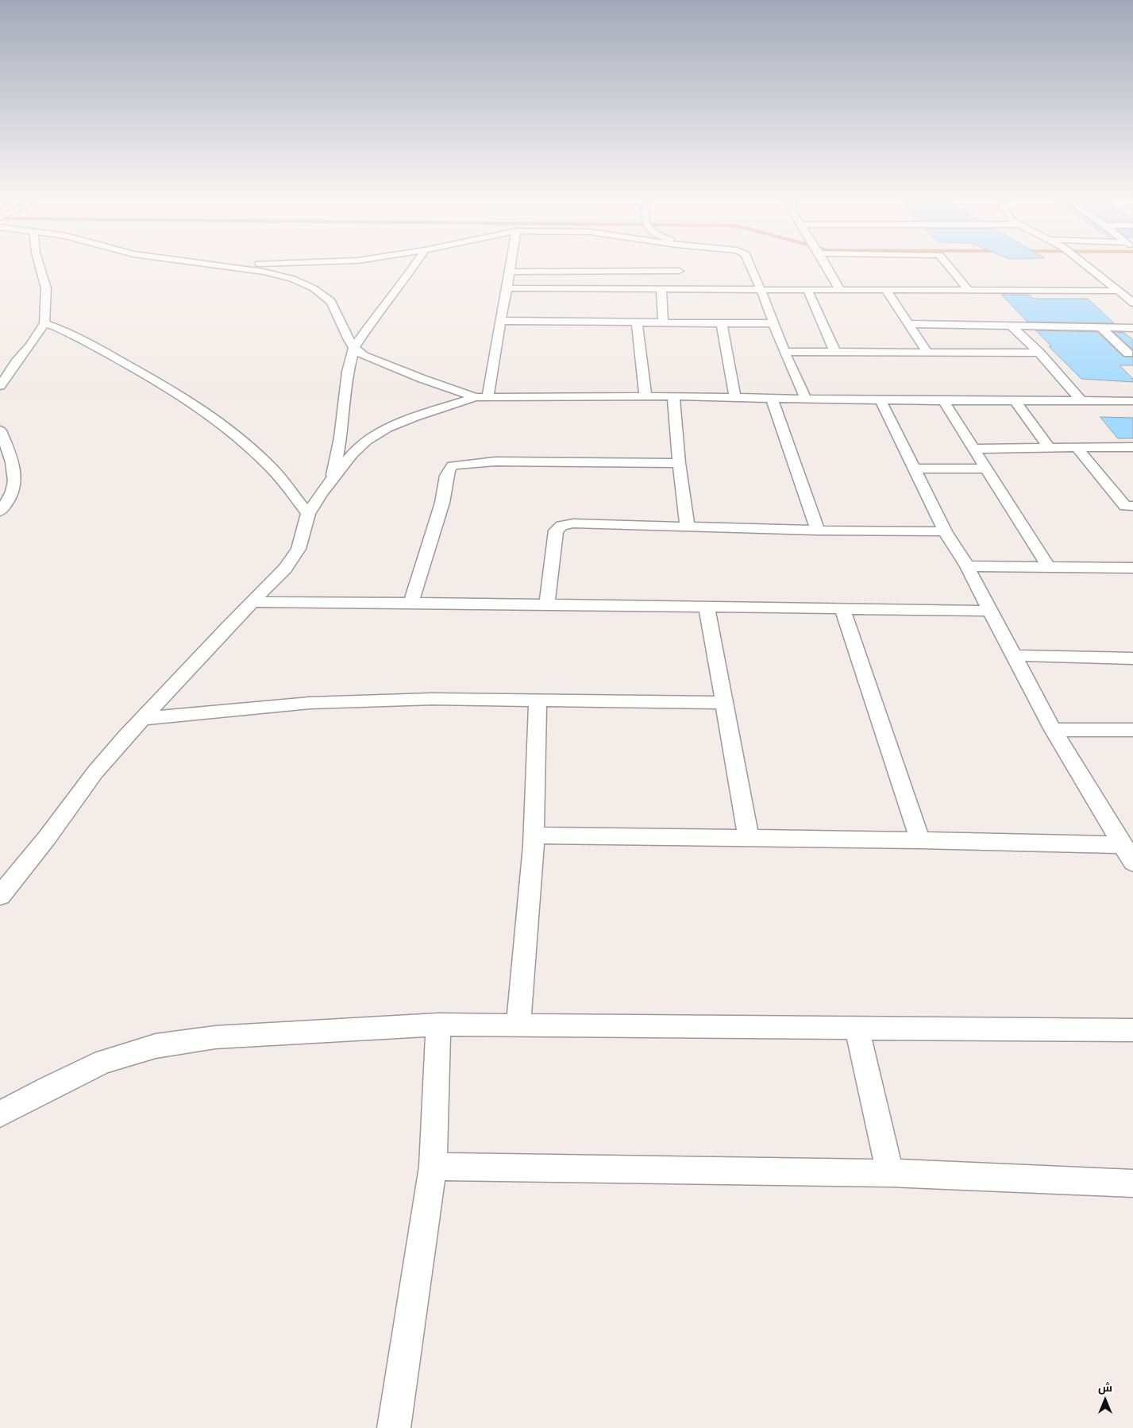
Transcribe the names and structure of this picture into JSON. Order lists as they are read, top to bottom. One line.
{"north":"top"}
